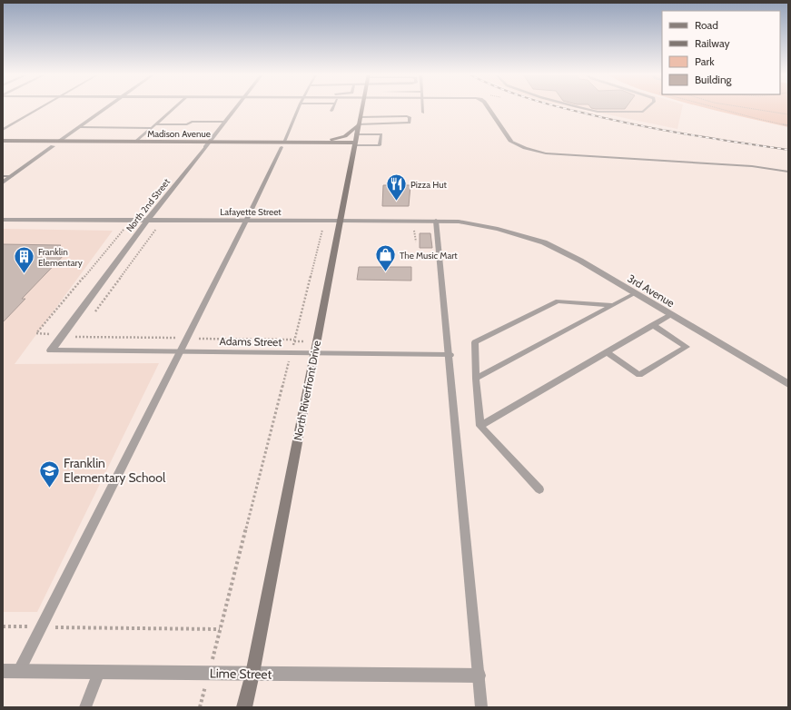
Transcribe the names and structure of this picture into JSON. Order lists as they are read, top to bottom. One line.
{"streets":{"main road":["Madison Avenue","North Riverfront Drive"],"street":["North 2nd Street","Lafayette Street","3rd Avenue","Adams Street","Lime Street"]},"crossings":[["Madison Avenue","North 2nd Street"],["Madison Avenue","North Riverfront Drive"],["North 2nd Street","Lafayette Street"],["North 2nd Street","Adams Street"],["Lafayette Street","3rd Avenue"],["Lafayette Street","North Riverfront Drive"],["Adams Street","North Riverfront Drive"],["North Riverfront Drive","Lime Street"]],"places":{"restaurant":["Pizza Hut"],"shop":["The Music Mart"],"building":["Franklin Elementary"],"school or university":["Franklin Elementary School"]},"legend":["Road","Railway","Park","Building"]}
